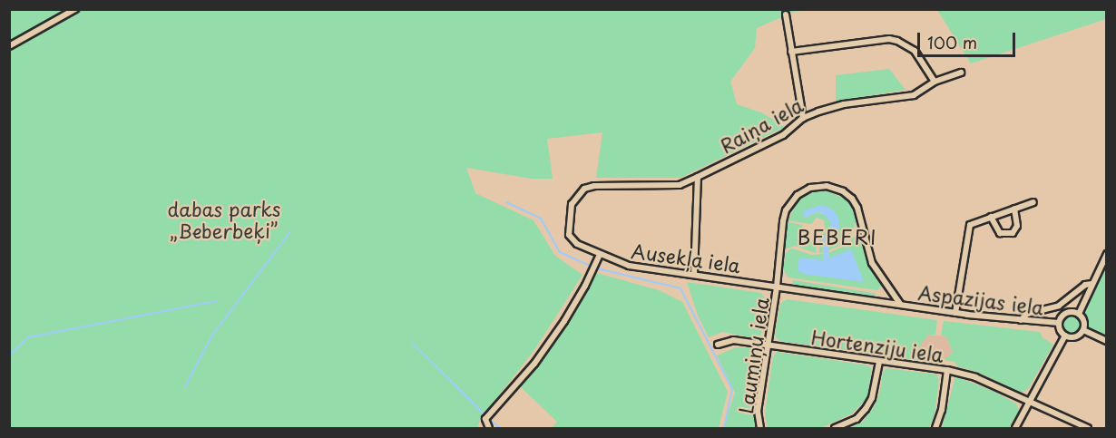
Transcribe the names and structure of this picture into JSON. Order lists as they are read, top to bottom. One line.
{"streets":{"street":["Raiņa iela","Ausekļa iela","Aspazijas iela","Hortenziju iela","Laumiņu iela"]},"crossings":[["Raiņa iela","Ausekļa iela"],["Ausekļa iela","Aspazijas iela"],["Ausekļa iela","Laumiņu iela"],["Aspazijas iela","Laumiņu iela"],["Hortenziju iela","Laumiņu iela"]],"districts":["BEBERI"],"parks":["dabas parks „Beberbeķi”"],"scale_bar":"100 m"}
